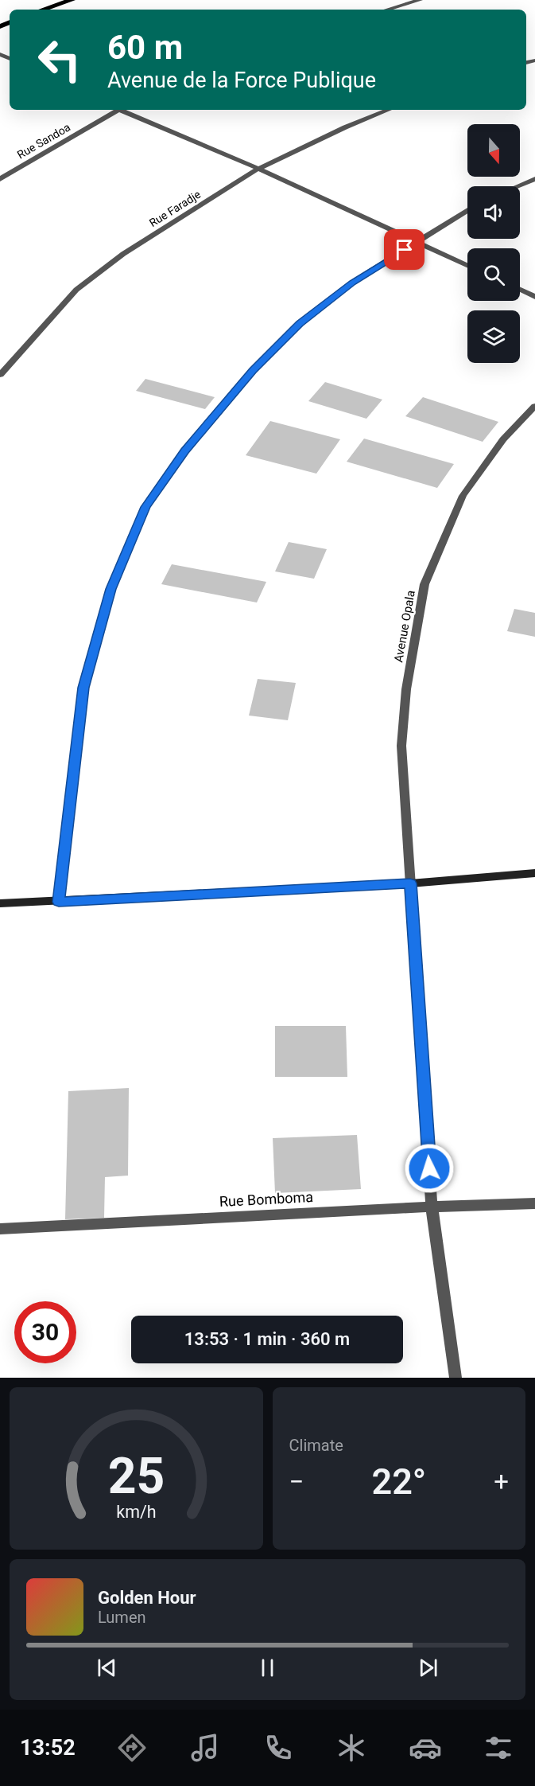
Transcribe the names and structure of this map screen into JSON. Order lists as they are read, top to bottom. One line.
{"streets":{"street":["Rue Sandoa","Rue Faradje","Avenue Opala","Rue Bomboma"]},"crossings":[["Avenue Opala","Rue Bomboma"]],"north":"bottom","page":{"turn":["60 m","Avenue de la Force Publique"],"limit":"30","trip":"13:53 · 1 min · 360 m","tile":"Climate","heat":["−","22°","+"],"song":["Golden Hour","Lumen"],"tabs":"13:52","gauge":["25","km/h"]}}
